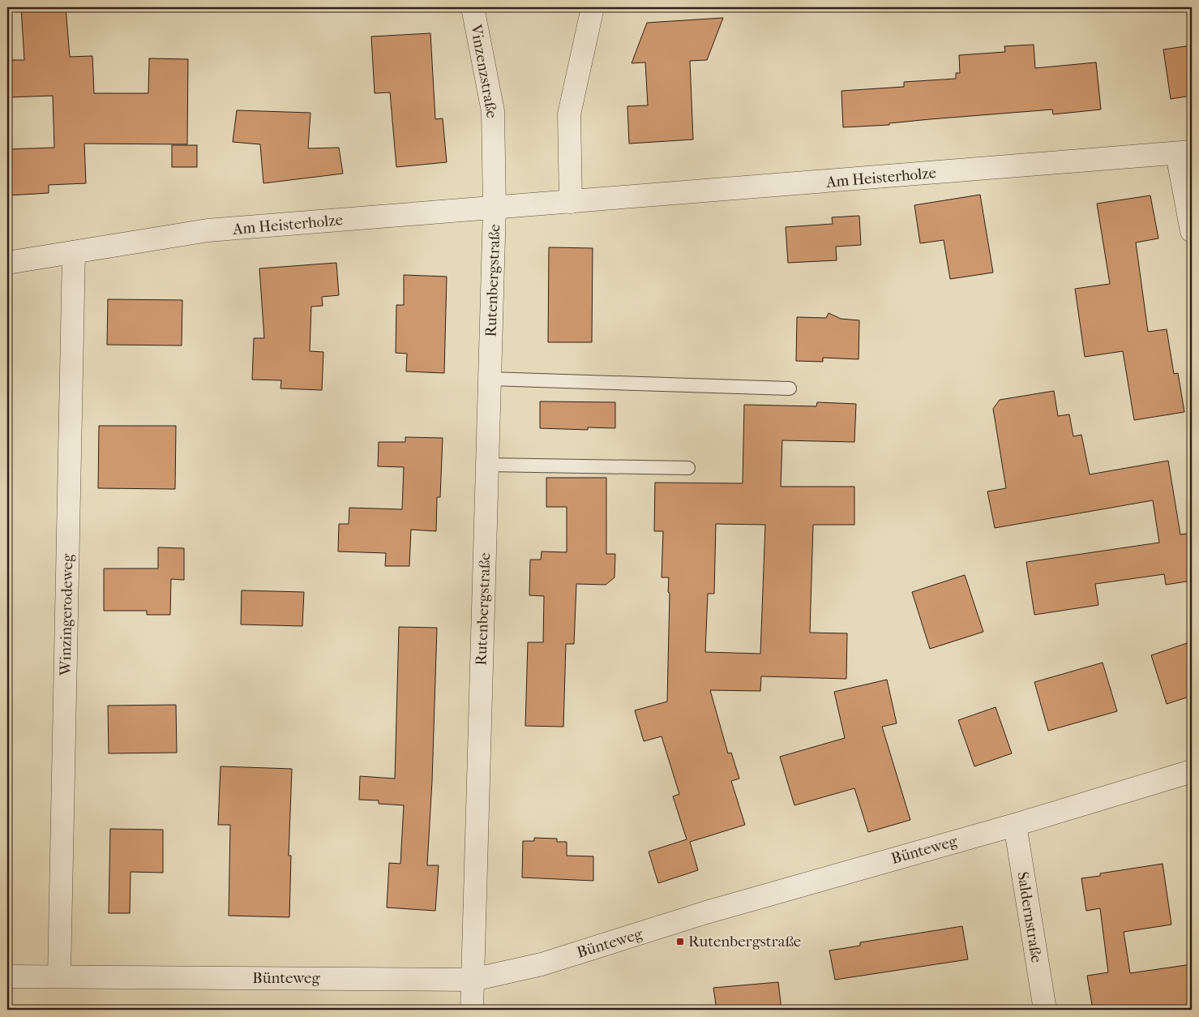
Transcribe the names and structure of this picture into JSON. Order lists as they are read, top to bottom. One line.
{"streets":{"street":["Vinzenzstraße","Am Heisterholze","Rutenbergstraße","Winzingerodeweg","Bünteweg","Saldernstraße"]},"crossings":[["Vinzenzstraße","Am Heisterholze"],["Vinzenzstraße","Rutenbergstraße"],["Am Heisterholze","Rutenbergstraße"],["Am Heisterholze","Winzingerodeweg"],["Rutenbergstraße","Bünteweg"],["Winzingerodeweg","Bünteweg"],["Bünteweg","Saldernstraße"]],"places":{"transit":["Rutenbergstraße"]}}
